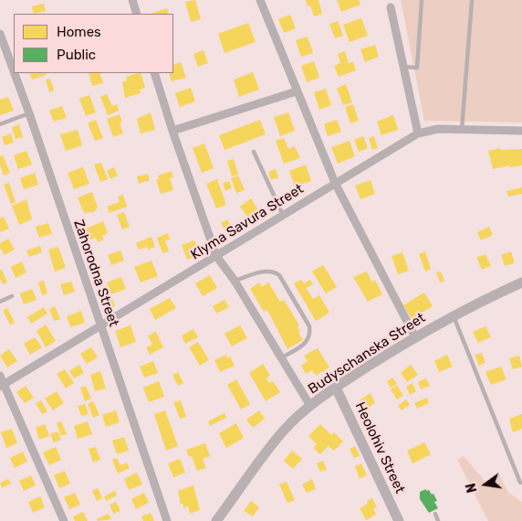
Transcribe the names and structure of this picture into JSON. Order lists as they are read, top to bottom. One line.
{"streets":{"street":["Klyma Savura Street","Zahorodna Street","Budyschanska Street","Heolohiv Street"]},"crossings":[["Klyma Savura Street","Zahorodna Street"],["Budyschanska Street","Heolohiv Street"]],"legend":["Homes","Public"],"north":"left"}
